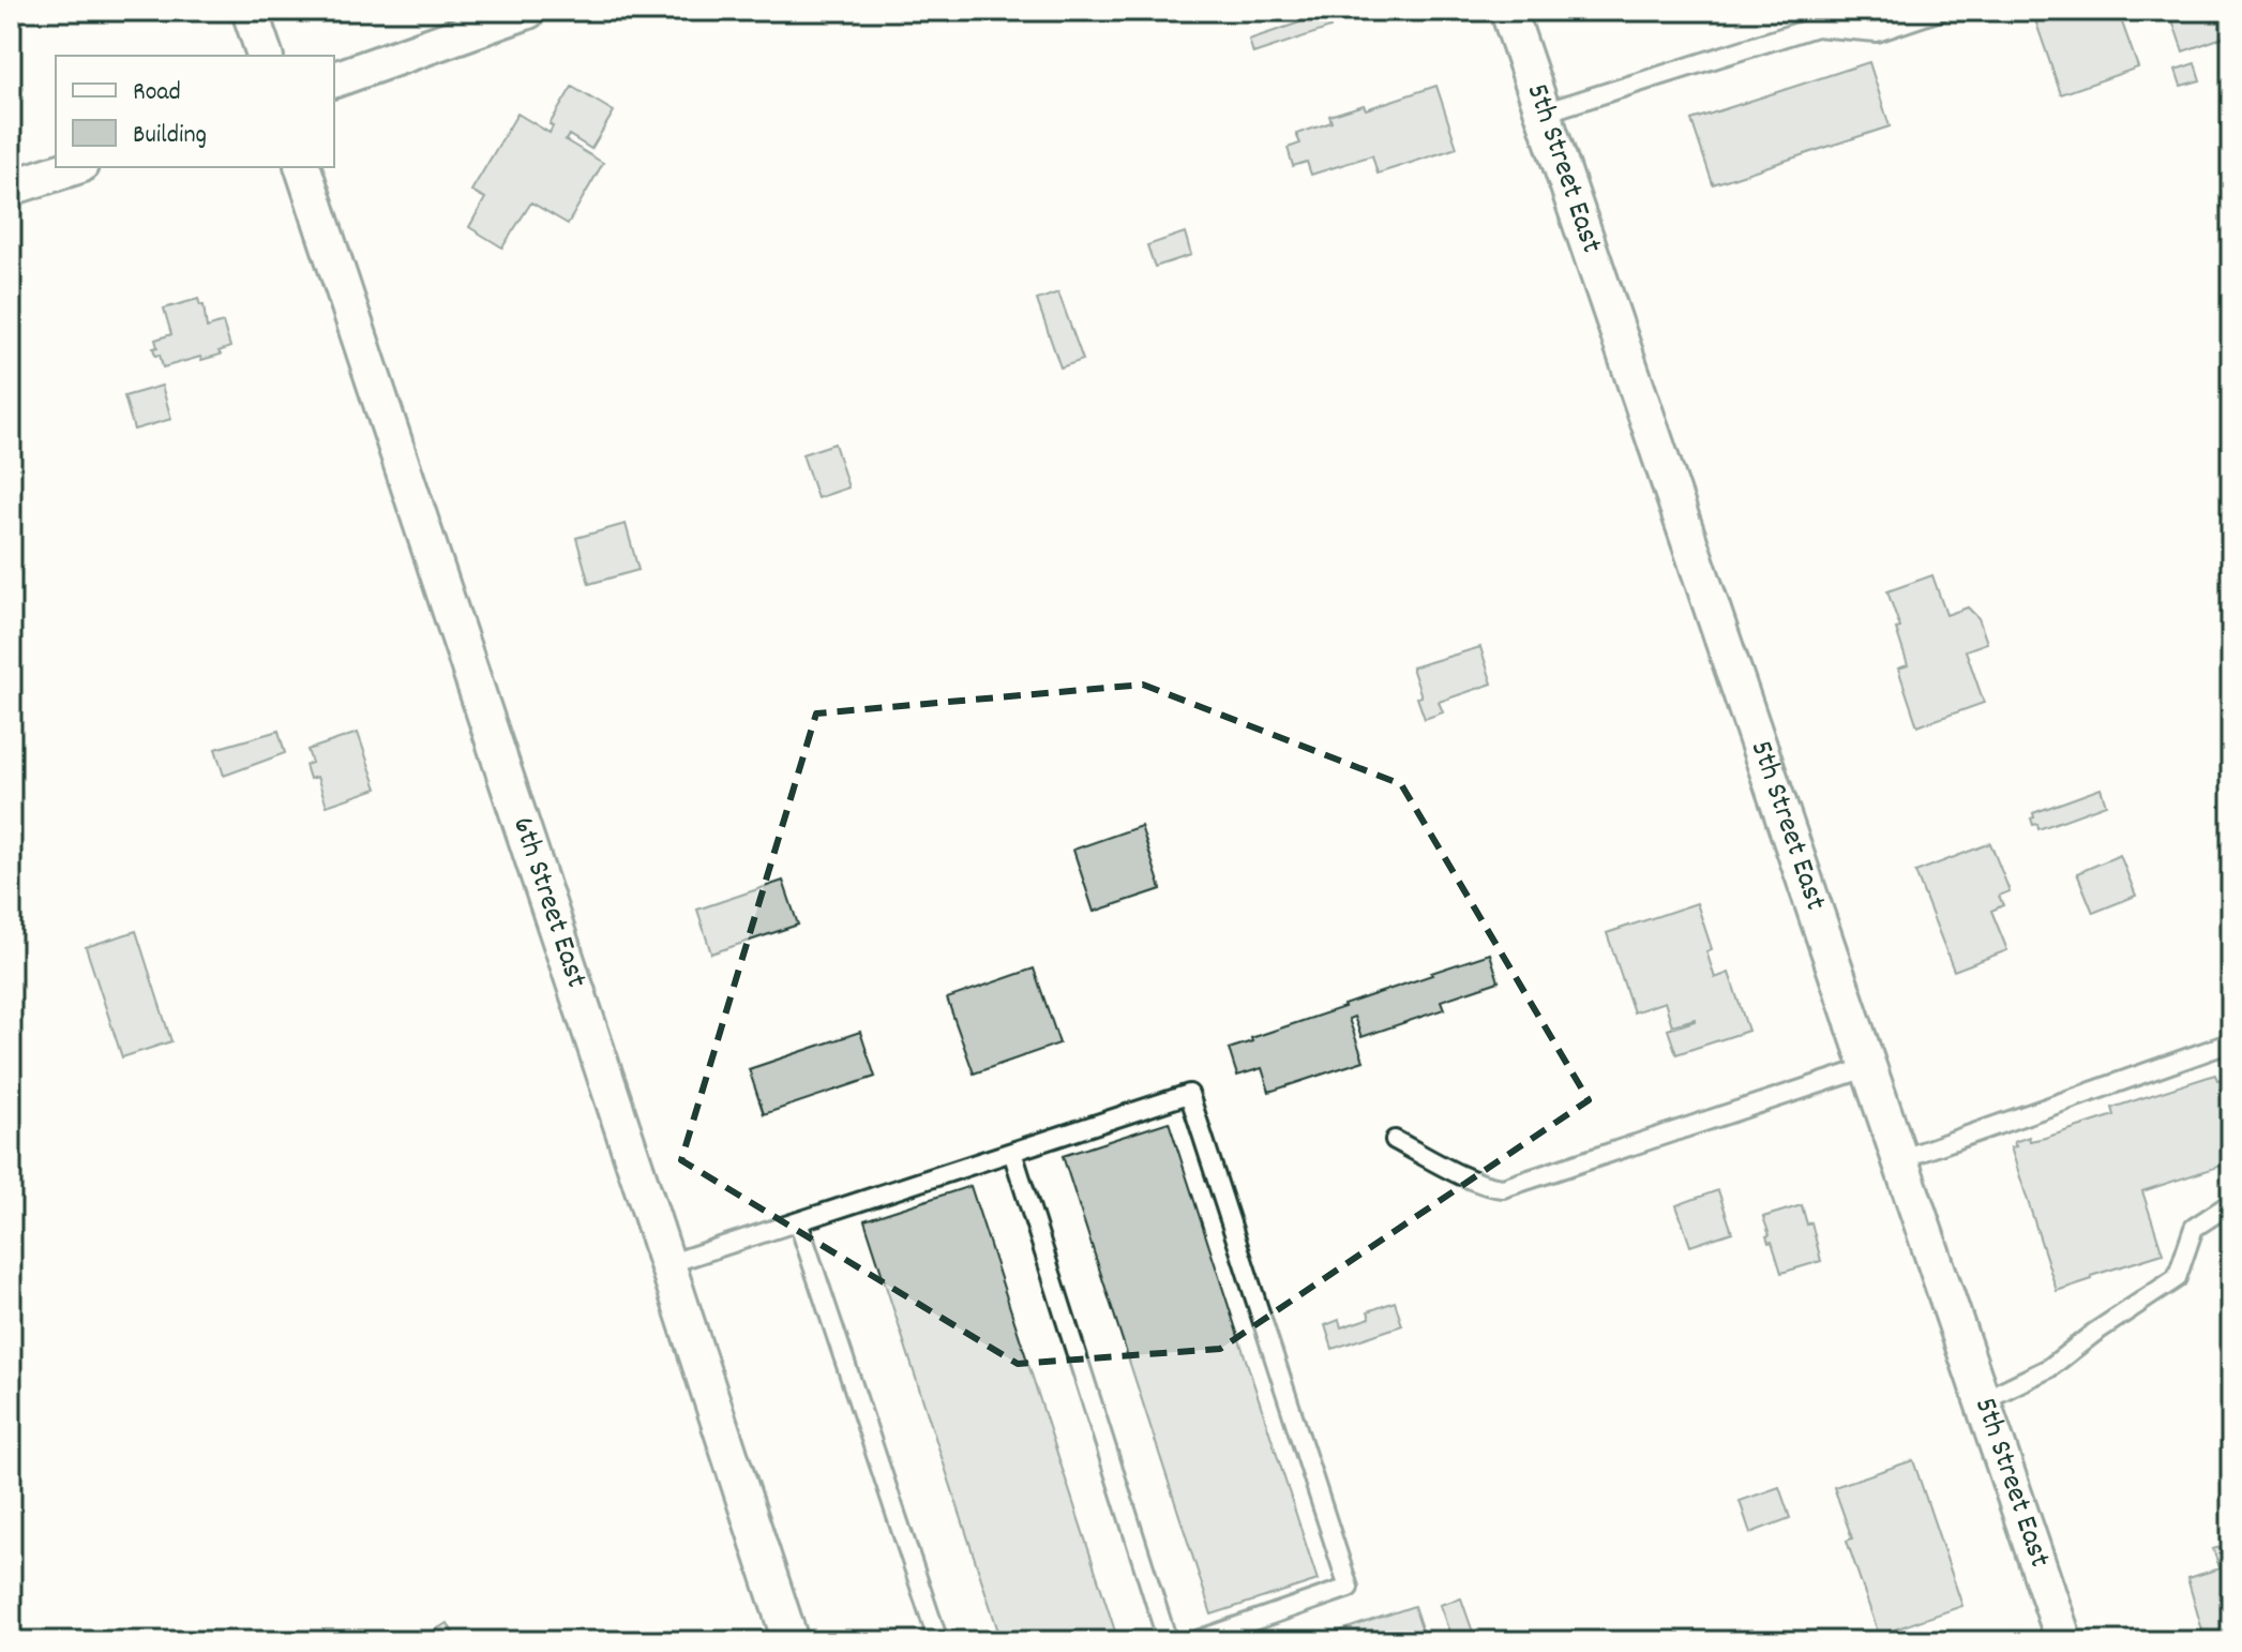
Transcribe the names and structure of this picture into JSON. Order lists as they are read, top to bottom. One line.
{"streets":{"street":["5th Street East","6th Street East"]},"legend":["Road","Building"]}
